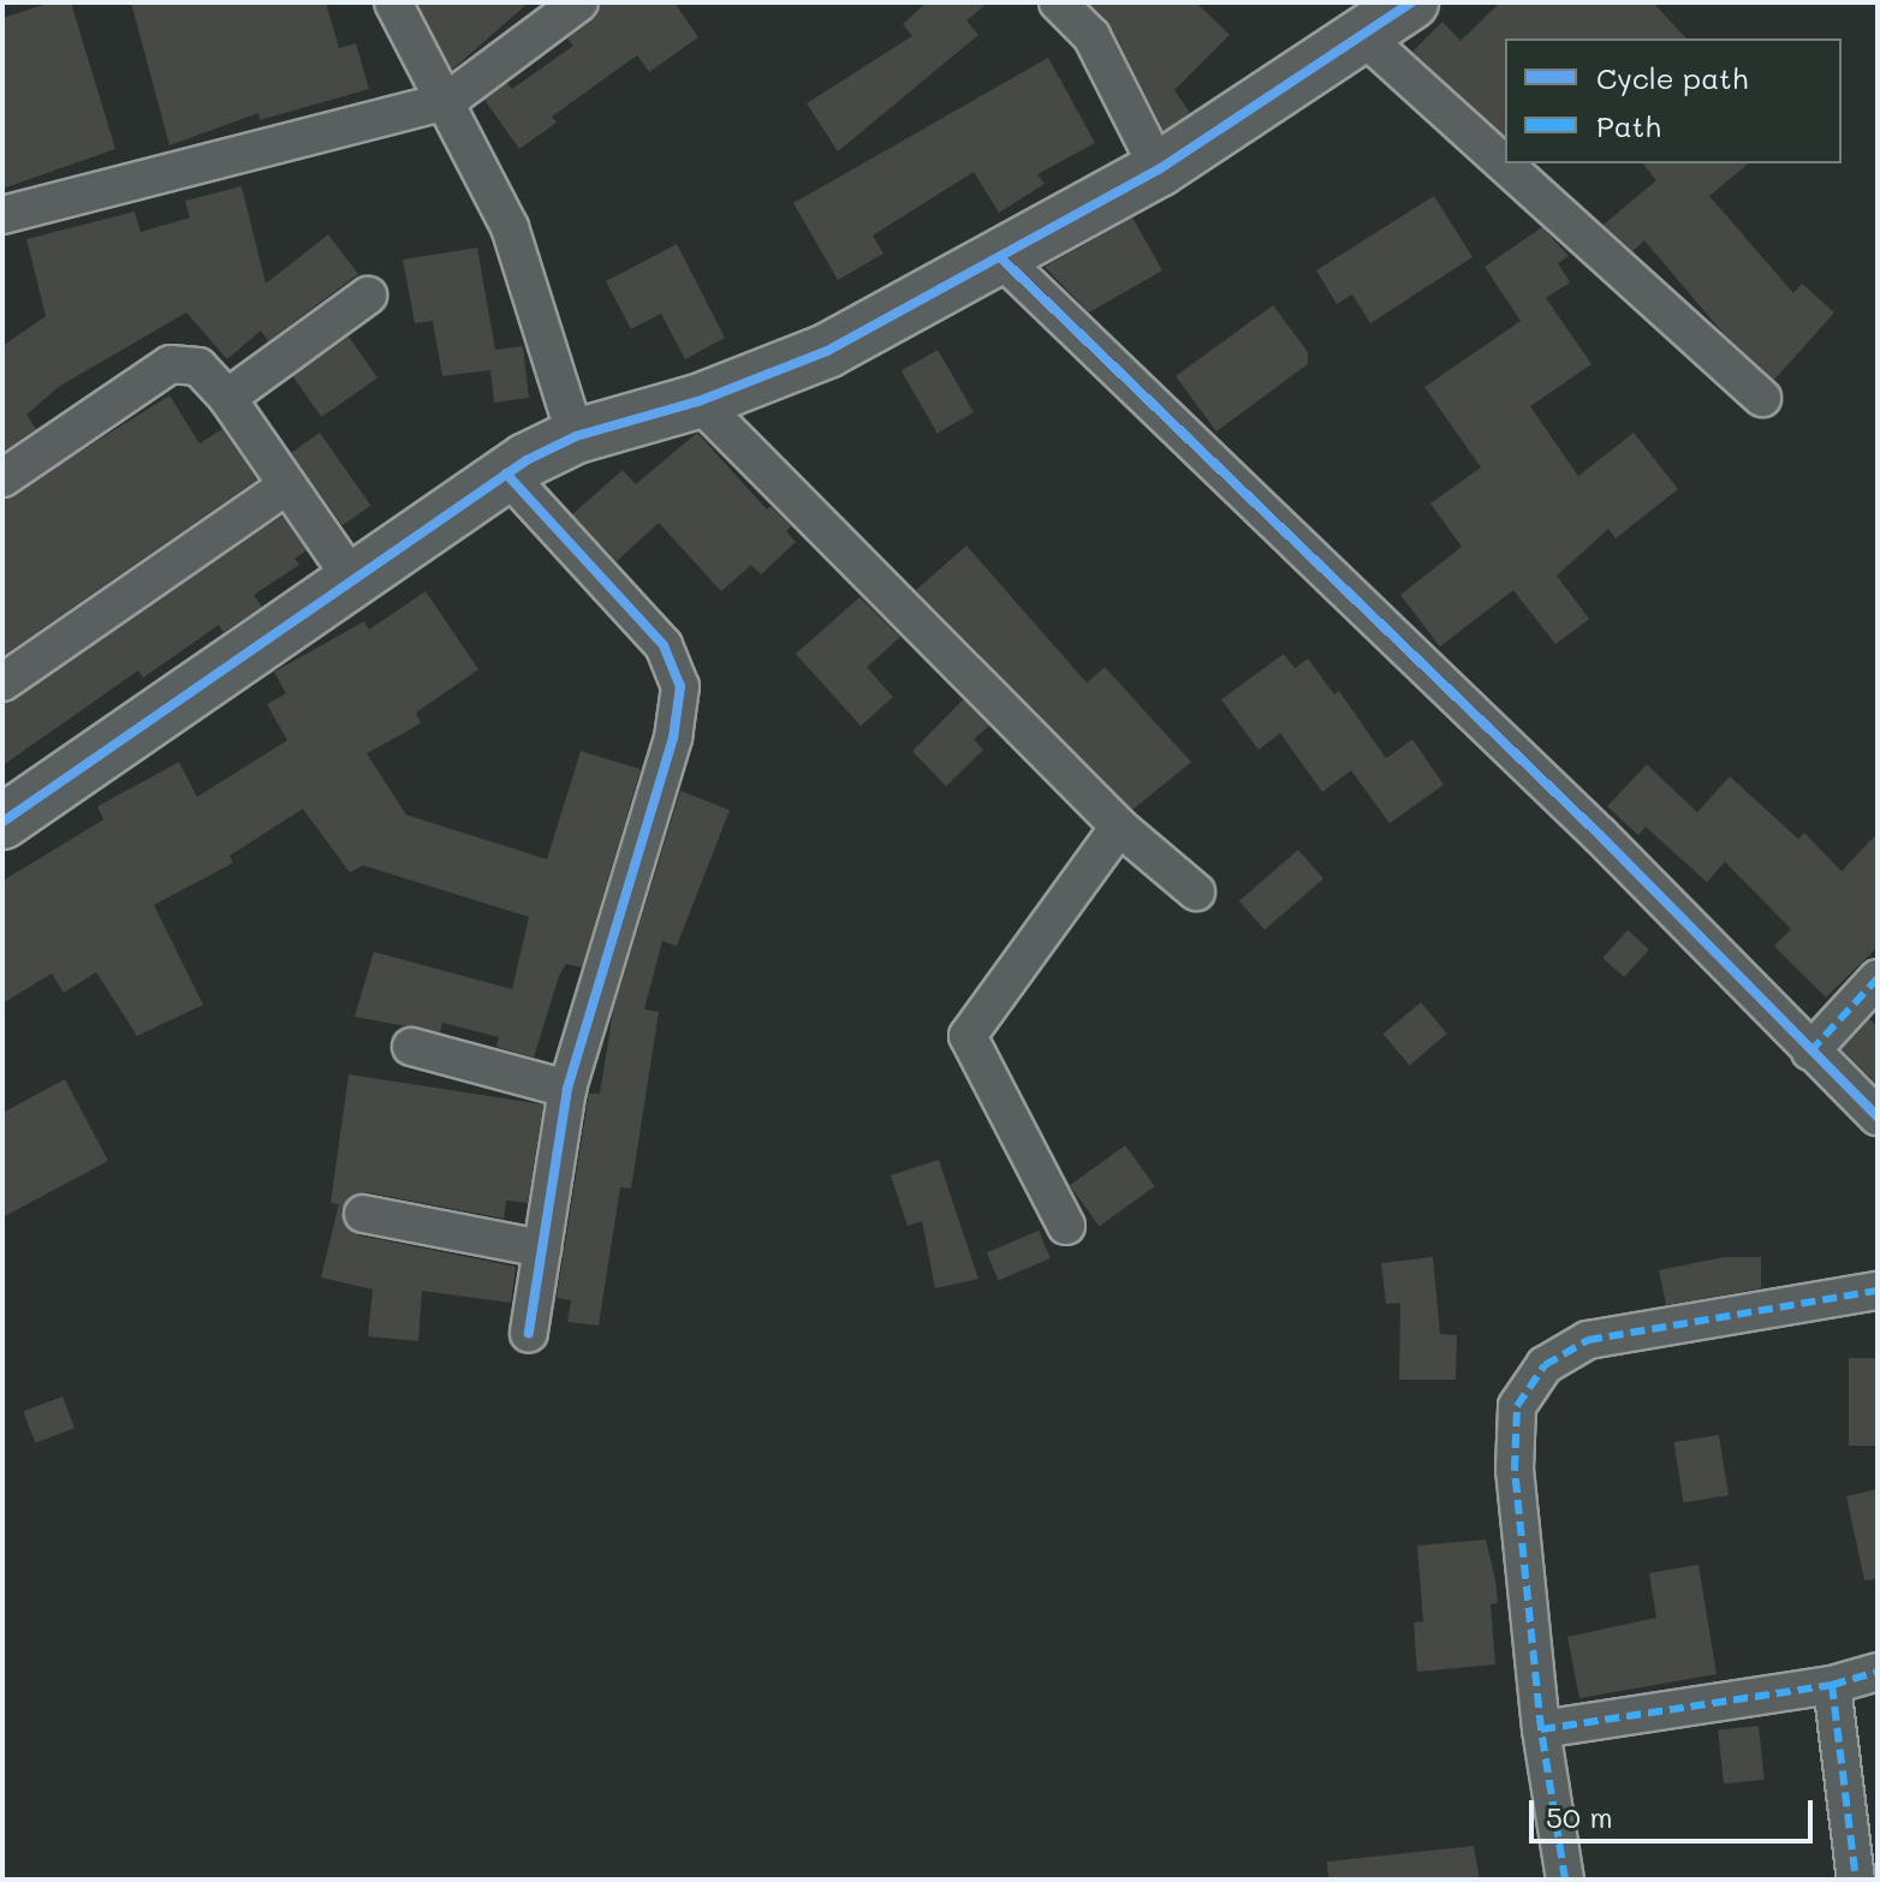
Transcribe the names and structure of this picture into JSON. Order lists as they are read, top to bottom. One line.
{"legend":["Cycle path","Path"],"scale_bar":"50 m"}
